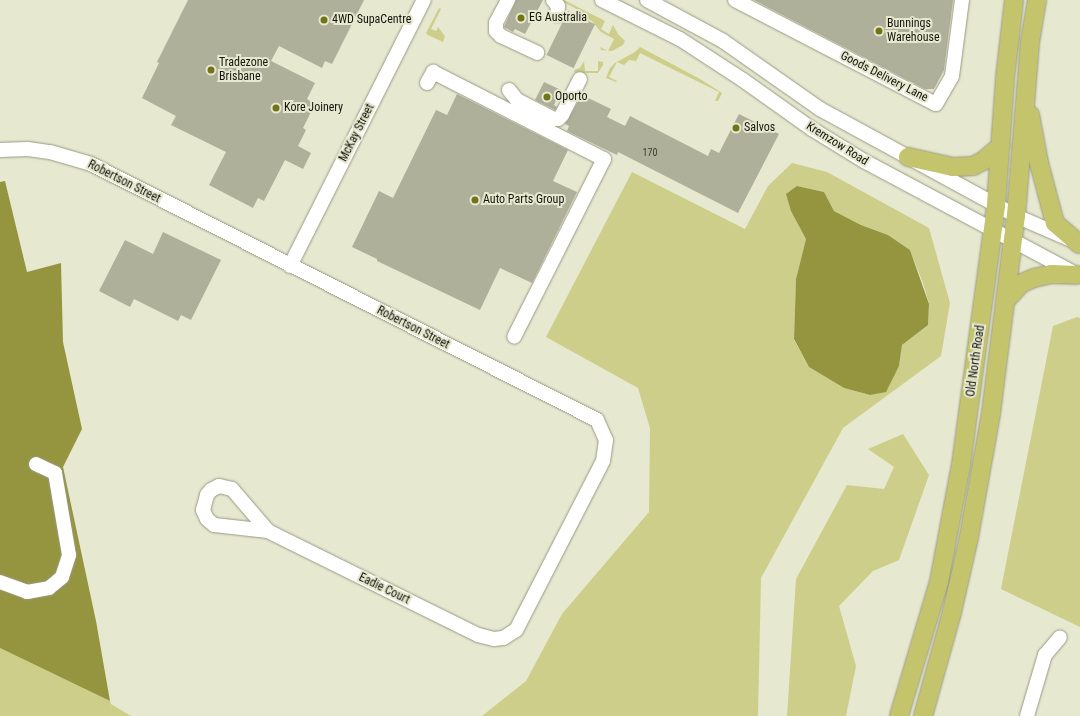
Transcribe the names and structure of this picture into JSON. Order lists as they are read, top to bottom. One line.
{"streets":{"main road":["Old North Road"],"street":["Goods Delivery Lane","McKay Street","Kremzow Road","Robertson Street","Eadie Court"]},"crossings":[["McKay Street","Robertson Street"],["Kremzow Road","Old North Road"],["Robertson Street","Eadie Court"]],"places":["EG Australia","4WD SupaCentre","Bunnings Warehouse","Tradezone Brisbane","Oporto","Kore Joinery","Salvos","Auto Parts Group"],"house_numbers":["170"]}
